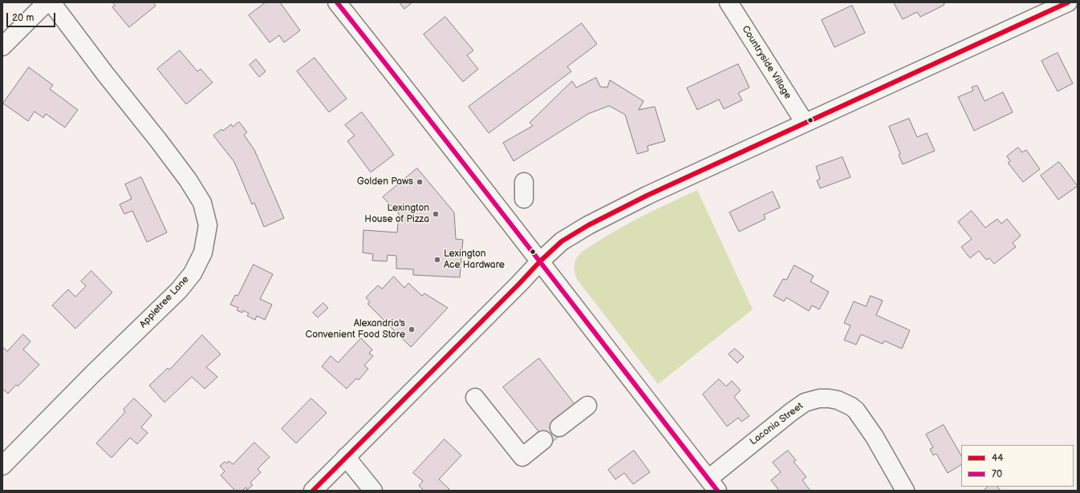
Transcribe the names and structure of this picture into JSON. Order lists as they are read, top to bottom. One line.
{"streets":{"main road":["Countryside Village","Appletree Lane","Laconia Street"]},"places":["Golden Paws","Lexington House of Pizza","Lexington Ace Hardware","Alexandria's Convenient Food Store"],"lines":["transit line 44","transit line 70"],"legend":["44","70"],"scale_bar":"20 m"}
